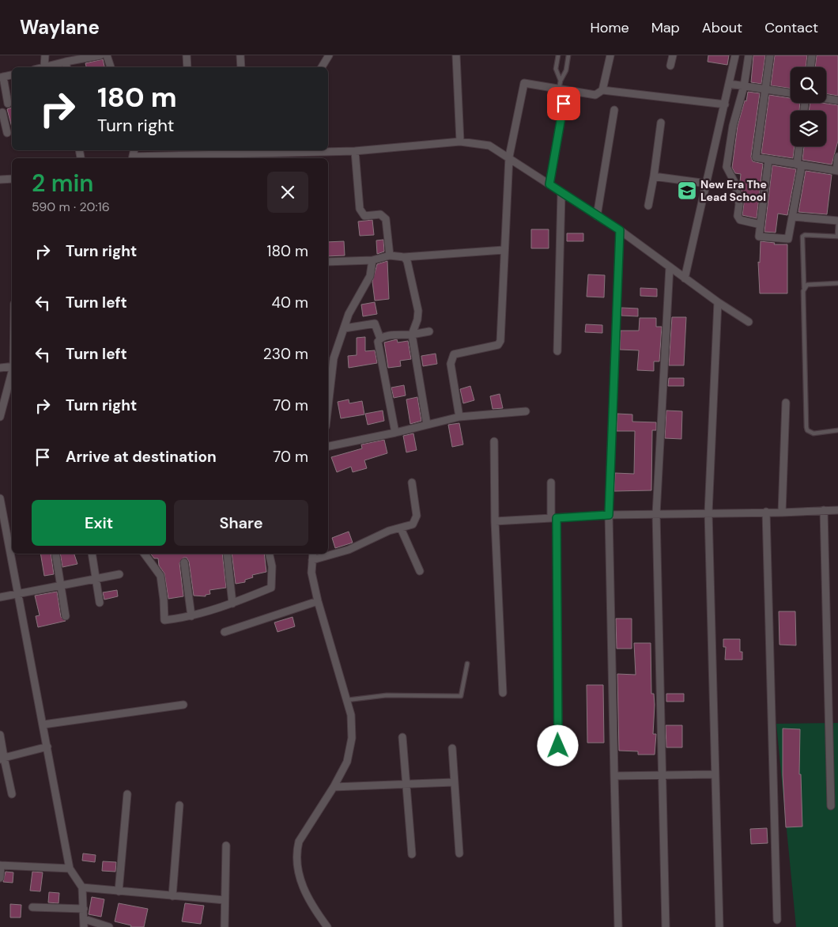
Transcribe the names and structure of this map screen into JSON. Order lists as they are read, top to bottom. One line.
{"places":{"school or university":["New Era The Lead School"]},"page":{"header":"Waylane","nav":["Home","Map","About","Contact"],"turn":["180 m","Turn right"],"heading":["2 min","590 m · 20:16"],"list":[{"name":"Turn right","value":"180 m"},{"name":"Turn left","value":"40 m"},{"name":"Turn left","value":"230 m"},{"name":"Turn right","value":"70 m"},{"name":"Arrive at destination","value":"70 m"}],"buttons":["Exit","Share"]}}
